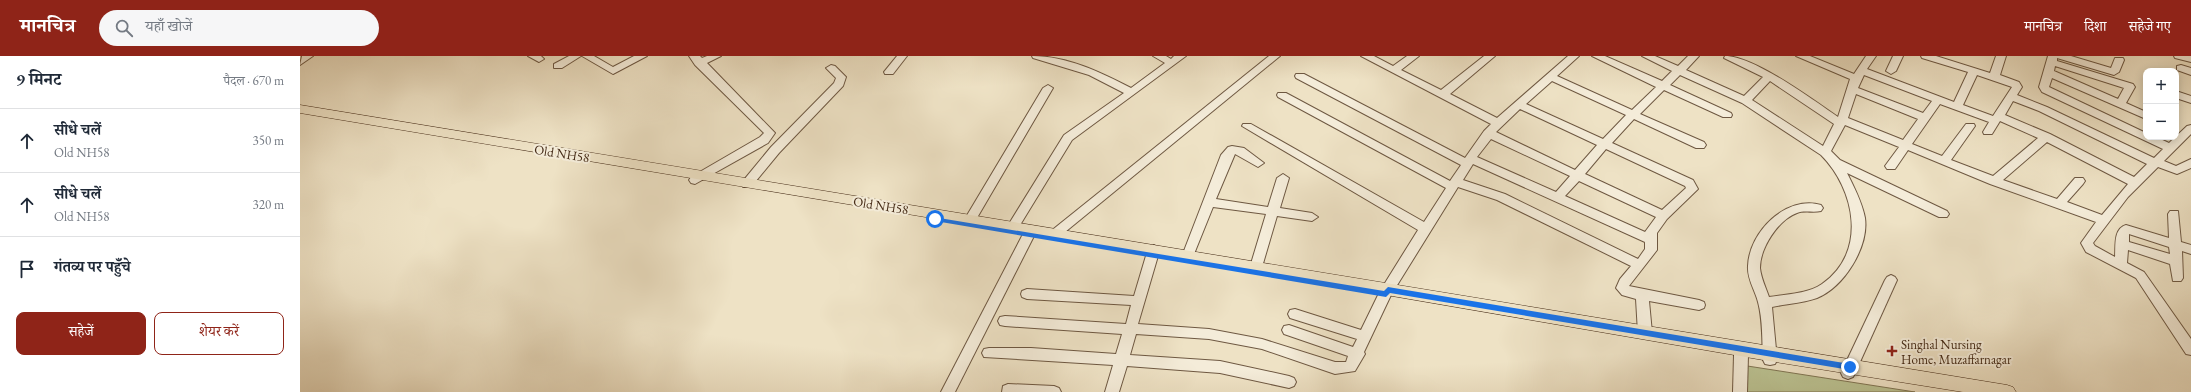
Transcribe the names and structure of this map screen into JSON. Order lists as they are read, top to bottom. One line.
{"streets":{"main road":["Old NH58"]},"places":{"health":["Singhal Nursing Home, Muzaffarnagar"]},"page":{"header":"मानचित्र","search":"यहाँ खोजें","nav":["मानचित्र","दिशा","सहेजे गए"],"heading":["9 मिनट","पैदल · 670 m"],"map_buttons":["+","−"],"list":[["सीधे चलें","Old NH58","350 m"],["सीधे चलें","Old NH58","320 m"],"गंतव्य पर पहुँचे"],"buttons":["सहेजें","शेयर करें"]}}
